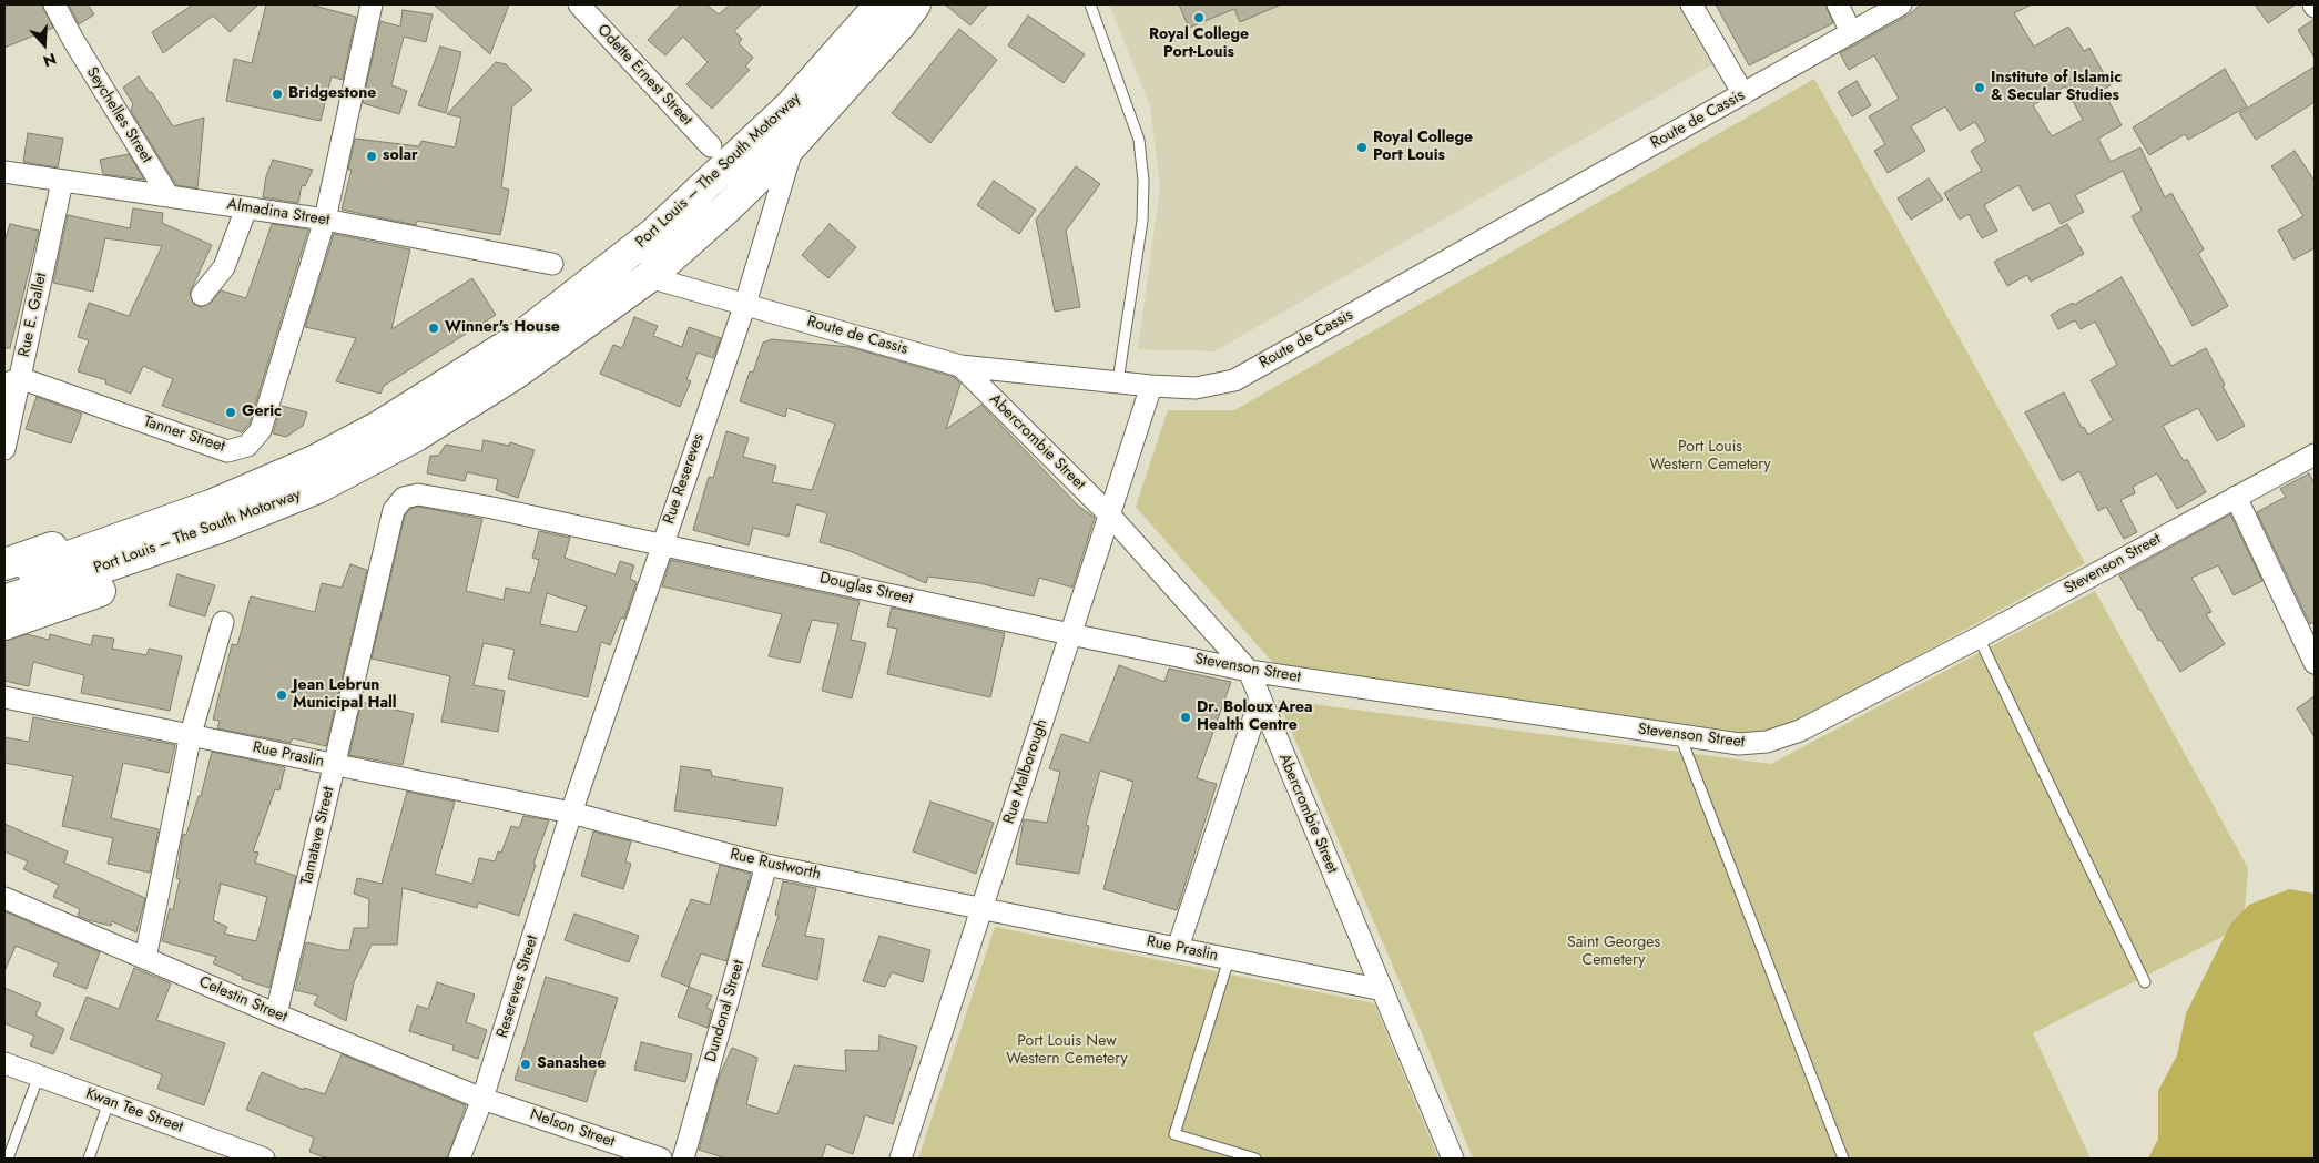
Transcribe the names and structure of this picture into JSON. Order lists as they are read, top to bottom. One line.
{"streets":{"highway":["Port Louis – The South Motorway"],"street":["Odette Ernest Street","Seychelles Street","Route de Cassis","Almadina Street","Rue E. Gallet","Tanner Street","Abercrombie Street","Rue Resereves","Stevenson Street","Douglas Street","Rue Praslin","Rue Malborough","Tamatave Street","Rue Rustworth","Resereves Street","Celestin Street","Dundonal Street","Kwan Tee Street","Nelson Street"]},"crossings":[["Seychelles Street","Almadina Street"],["Route de Cassis","Port Louis – The South Motorway"],["Route de Cassis","Abercrombie Street"],["Route de Cassis","Rue Resereves"],["Route de Cassis","Rue Malborough"],["Port Louis – The South Motorway","Rue Resereves"],["Almadina Street","Rue E. Gallet"],["Almadina Street","Tanner Street"],["Rue E. Gallet","Tanner Street"],["Abercrombie Street","Stevenson Street"],["Abercrombie Street","Rue Praslin"],["Abercrombie Street","Rue Malborough"],["Rue Resereves","Douglas Street"],["Rue Resereves","Rue Praslin"],["Rue Resereves","Tamatave Street"],["Rue Resereves","Rue Rustworth"],["Rue Resereves","Resereves Street"],["Stevenson Street","Douglas Street"],["Stevenson Street","Rue Malborough"],["Douglas Street","Rue Malborough"],["Douglas Street","Tamatave Street"],["Rue Praslin","Rue Malborough"],["Rue Praslin","Tamatave Street"],["Rue Praslin","Rue Rustworth"],["Rue Praslin","Resereves Street"],["Rue Malborough","Rue Rustworth"],["Tamatave Street","Celestin Street"],["Rue Rustworth","Resereves Street"],["Rue Rustworth","Dundonal Street"],["Resereves Street","Celestin Street"],["Resereves Street","Nelson Street"],["Celestin Street","Nelson Street"]],"parks":["Port Louis Western Cemetery","Saint Georges Cemetery","Port Louis New Western Cemetery"],"places":["Royal College Port-Louis","Institute of Islamic & Secular Studies","Bridgestone","Royal College Port Louis","solar","Winner's House","Geric","Jean Lebrun Municipal Hall","Dr. Boloux Area Health Centre","Sanashee"],"north":"bottom"}
